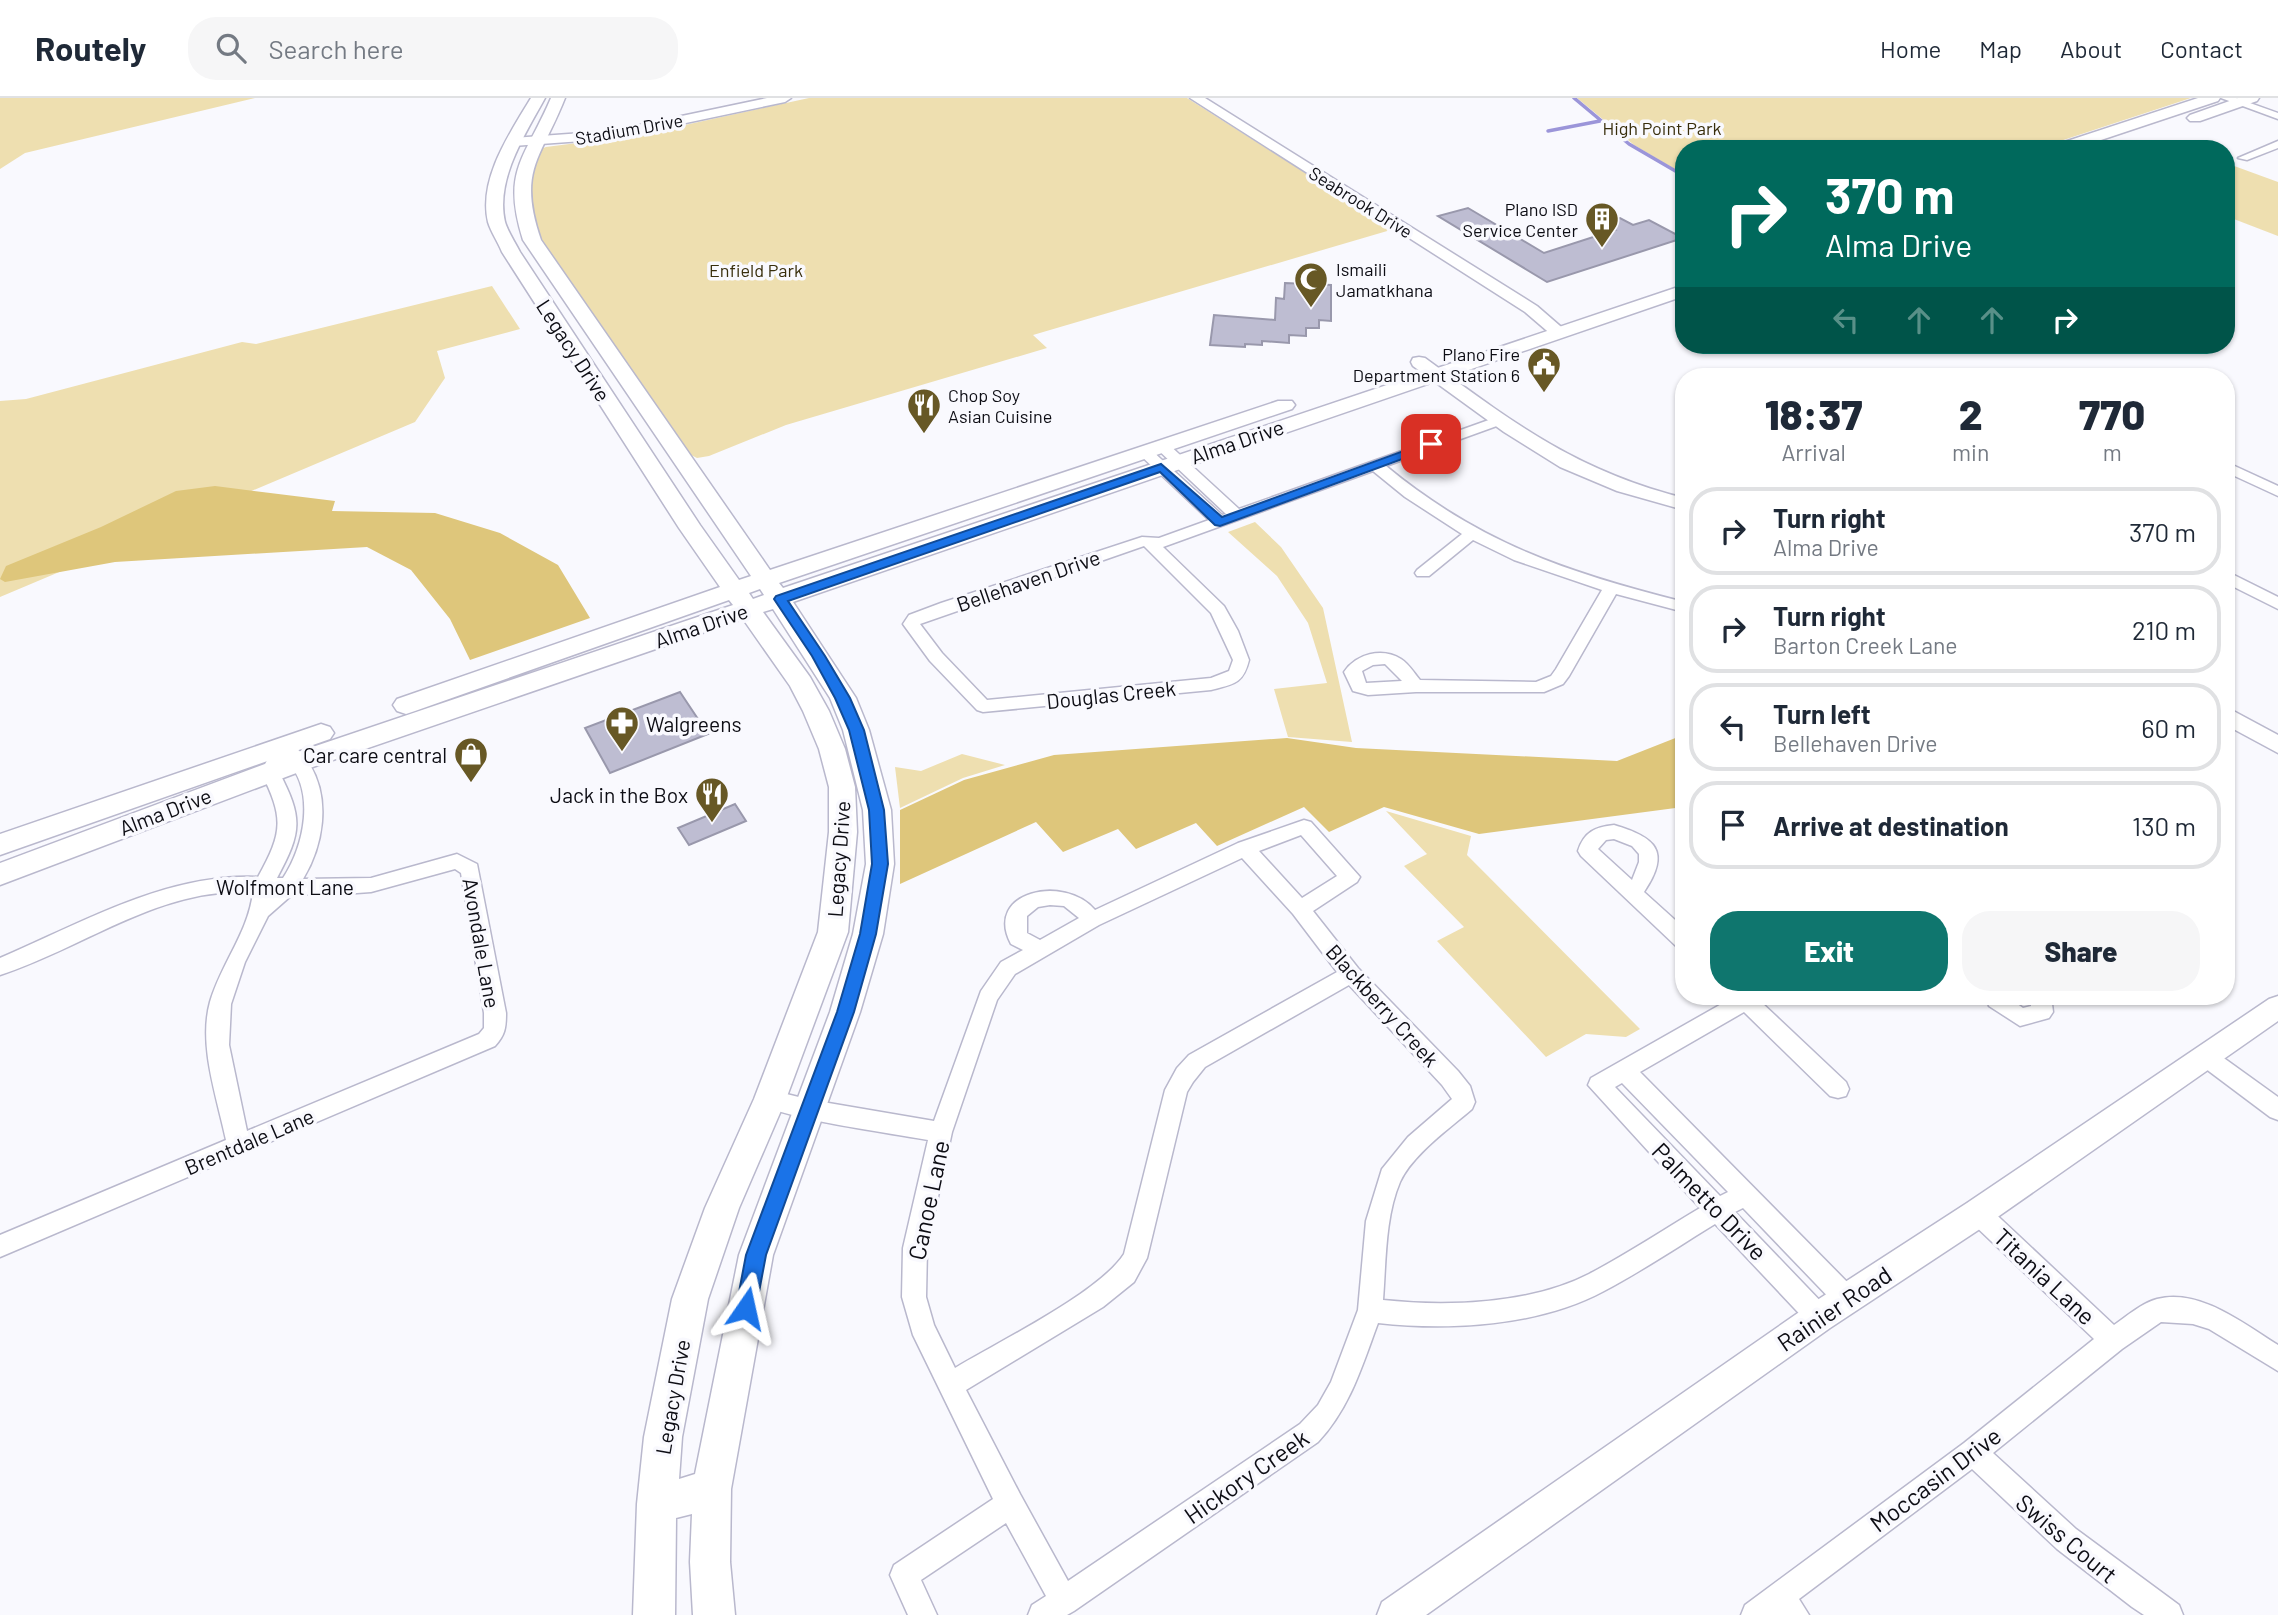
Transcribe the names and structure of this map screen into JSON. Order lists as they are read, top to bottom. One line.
{"streets":{"main road":["Legacy Drive","Alma Drive"],"street":["Stadium Drive","Seabrook Drive","Bellehaven Drive","Douglas Creek","Wolfmont Lane","Avondale Lane","Blackberry Creek","Brentdale Lane","Canoe Lane","Palmetto Drive","Titania Lane","Rainier Road","Hickory Creek","Moccasin Drive","Swiss Court"]},"crossings":[["Stadium Drive","Legacy Drive"],["Seabrook Drive","Alma Drive"],["Legacy Drive","Alma Drive"],["Bellehaven Drive","Douglas Creek"],["Wolfmont Lane","Avondale Lane"],["Avondale Lane","Brentdale Lane"],["Blackberry Creek","Canoe Lane"],["Blackberry Creek","Hickory Creek"],["Canoe Lane","Hickory Creek"],["Palmetto Drive","Rainier Road"],["Titania Lane","Rainier Road"],["Titania Lane","Moccasin Drive"],["Moccasin Drive","Swiss Court"]],"parks":["High Point Park","Enfield Park"],"places":{"building":["Plano ISD Service Center"],"mosque":["Ismaili Jamatkhana"],"public building":["Plano Fire Department Station 6"],"restaurant":["Chop Soy Asian Cuisine","Jack in the Box"],"pharmacy":["Walgreens"],"shop":["Car care central"]},"page":{"header":"Routely","search":"Search here","nav":["Home","Map","About","Contact"],"turn":["370 m","Alma Drive"],"eta":["18:37","Arrival","2","min","770","m"],"list":[{"name":"Turn right","note":"Alma Drive","value":"370 m"},{"name":"Turn right","note":"Barton Creek Lane","value":"210 m"},{"name":"Turn left","note":"Bellehaven Drive","value":"60 m"},{"name":"Arrive at destination","value":"130 m"}],"buttons":["Exit","Share"]}}
